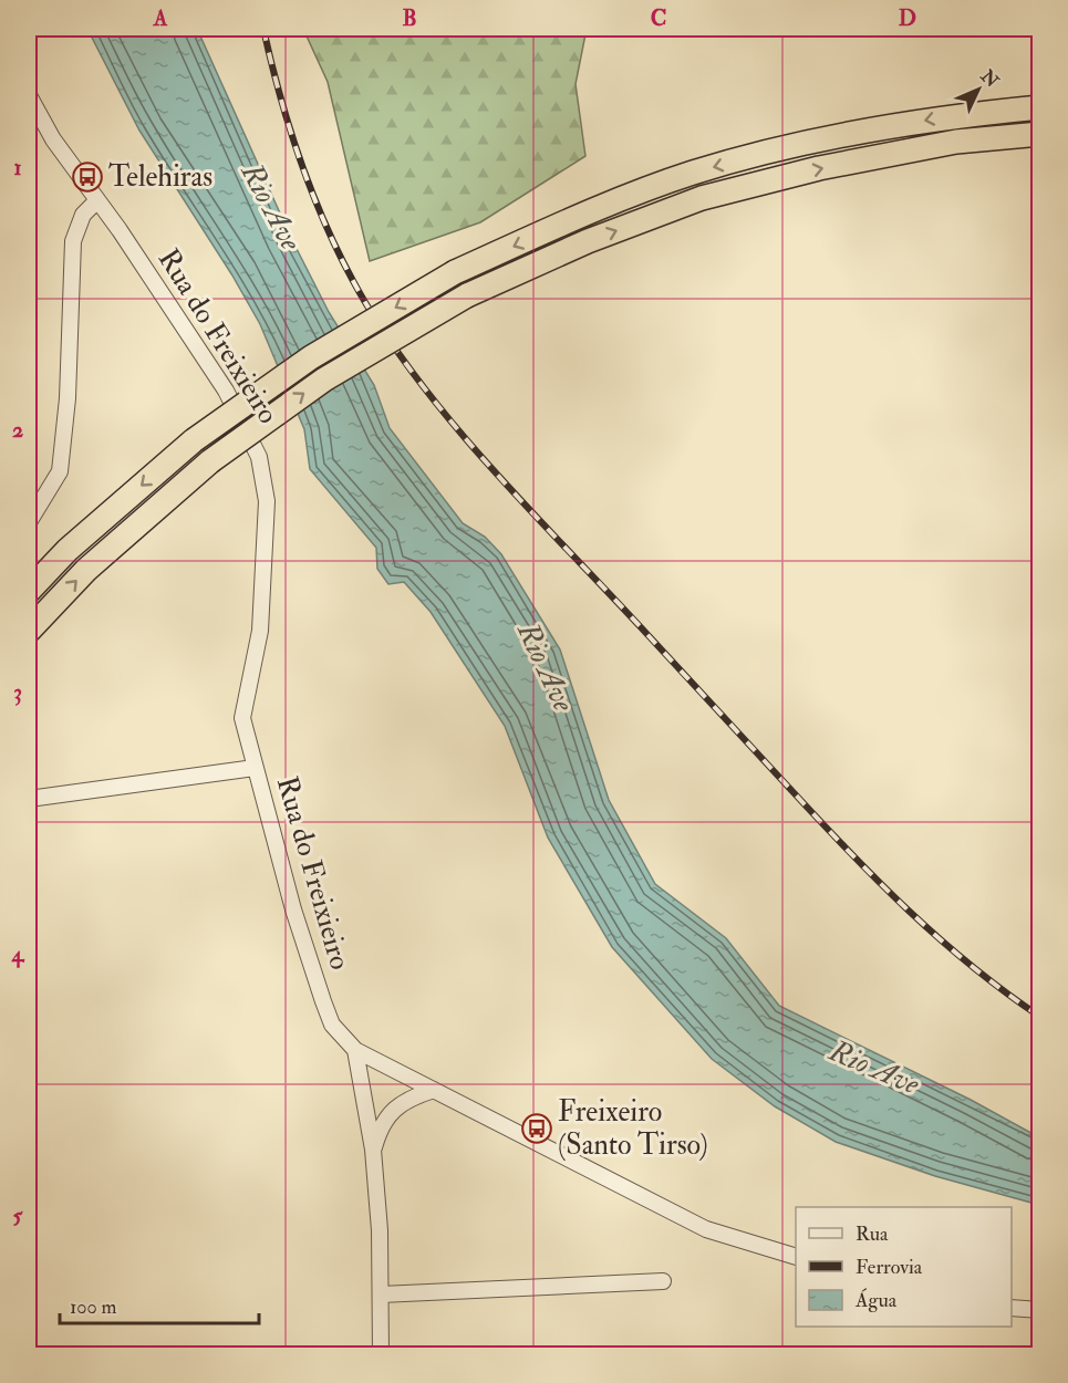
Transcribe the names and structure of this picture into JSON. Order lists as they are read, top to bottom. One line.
{"streets":{"street":["Rua do Freixieiro"]},"water":["Rio Ave"],"places":{"bus stop":["Telehiras","Freixeiro (Santo Tirso)"]},"legend":["Rua","Ferrovia","Água"],"scale_bar":"100 m","north":"top right","grid":{"columns":["A","B","C","D"],"rows":["1","2","3","4","5"]}}
